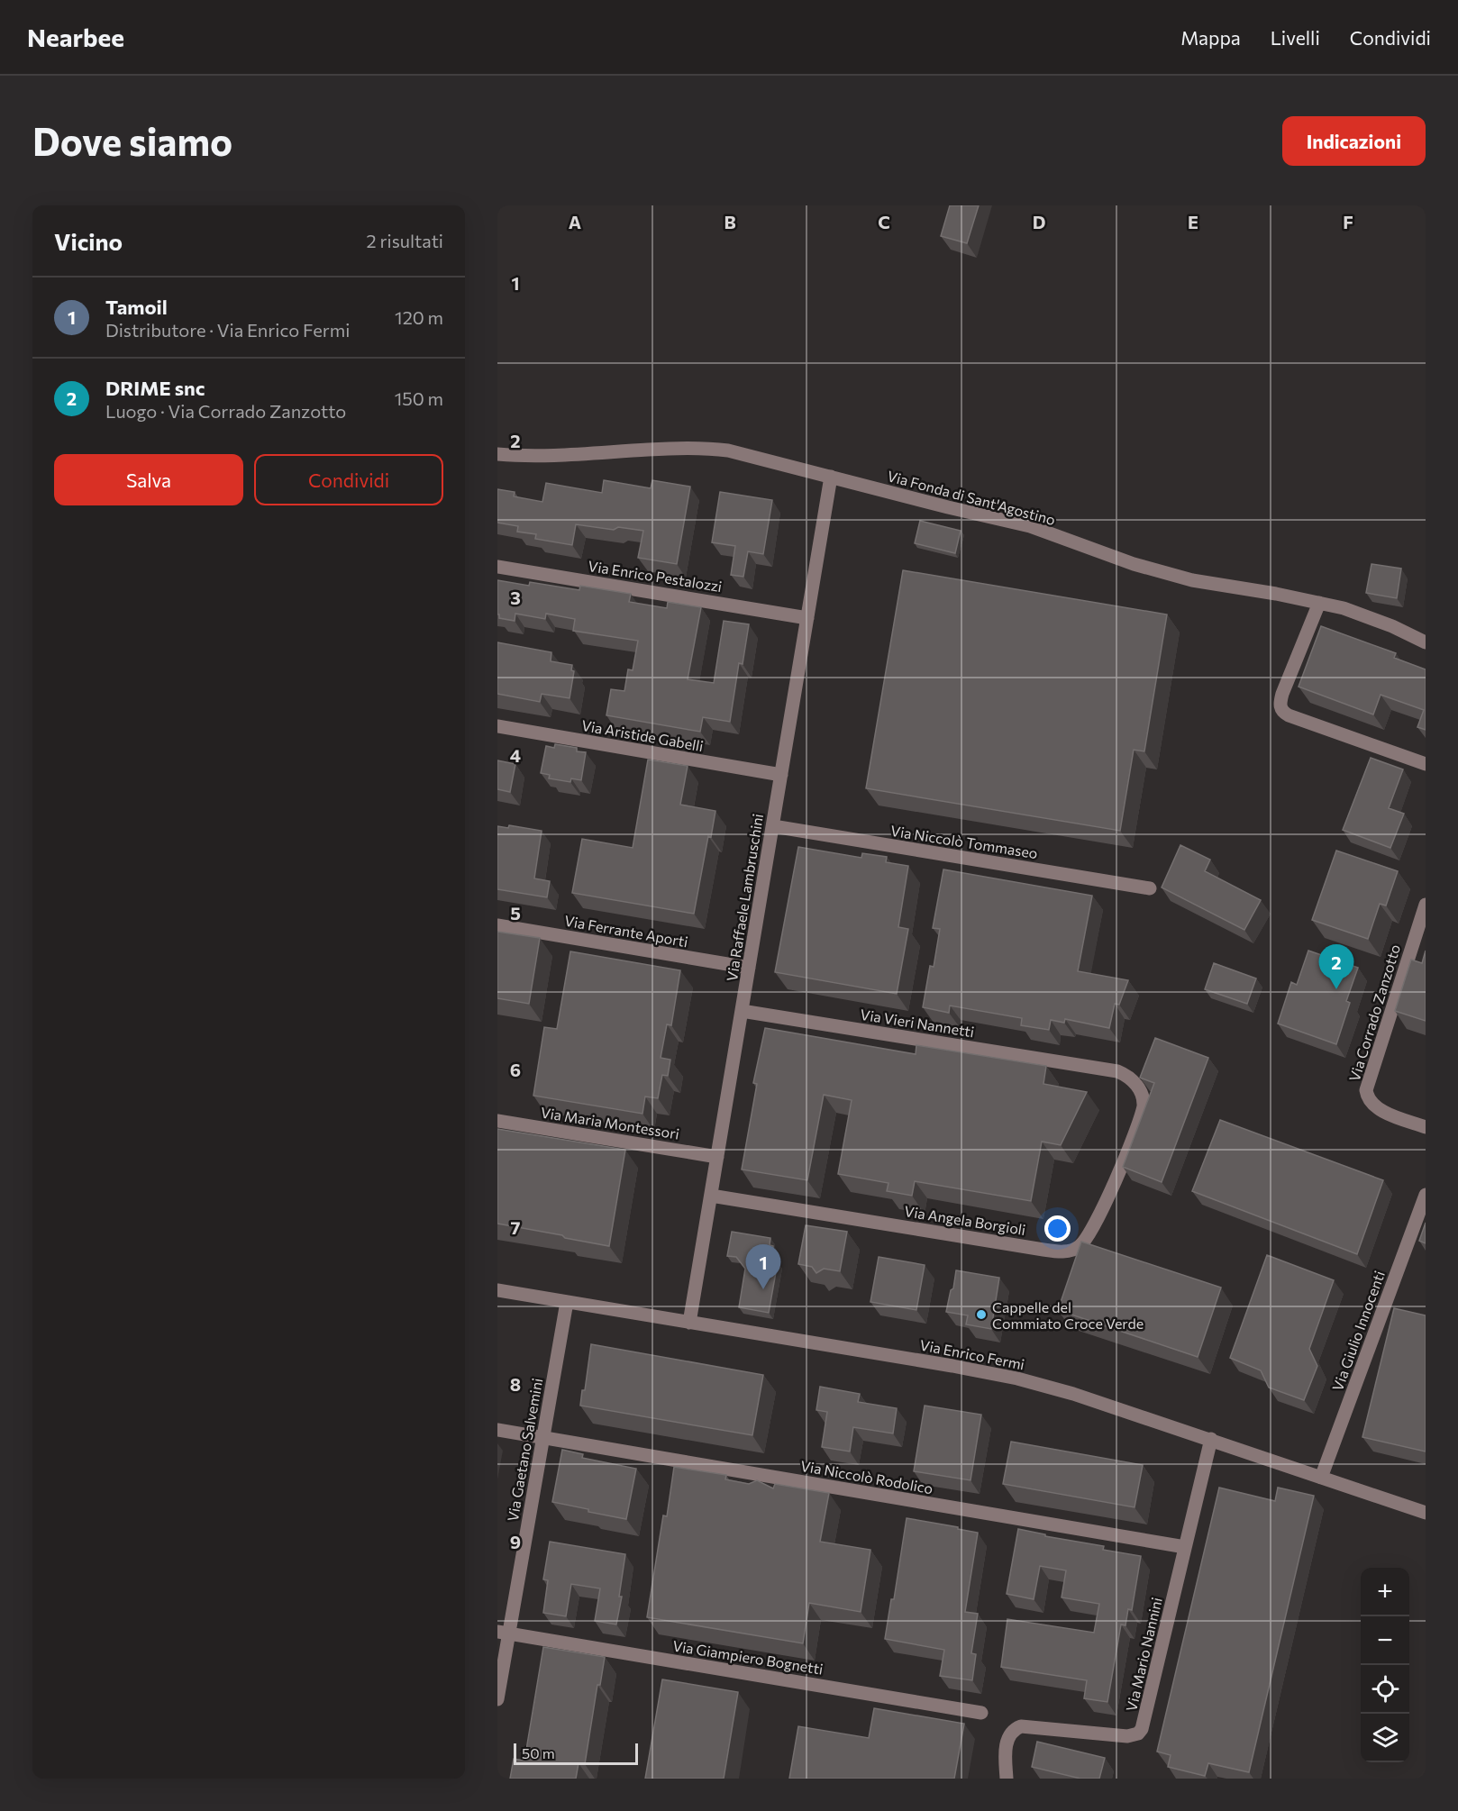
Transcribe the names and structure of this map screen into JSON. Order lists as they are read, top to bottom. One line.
{"streets":{"street":["Via Fonda di Sant'Agostino","Via Enrico Pestalozzi","Via Aristide Gabelli","Via Niccolò Tommaseo","Via Raffaele Lambruschini","Via Ferrante Aporti","Via Corrado Zanzotto","Via Vieri Nannetti","Via Maria Montessori","Via Angela Borgioli","Via Giulio Innocenti","Via Enrico Fermi","Via Gaetano Salvemini","Via Niccolò Rodolico","Via Mario Nannini","Via Giampiero Bognetti"]},"crossings":[["Via Fonda di Sant'Agostino","Via Raffaele Lambruschini"],["Via Enrico Pestalozzi","Via Raffaele Lambruschini"],["Via Aristide Gabelli","Via Raffaele Lambruschini"],["Via Niccolò Tommaseo","Via Raffaele Lambruschini"],["Via Raffaele Lambruschini","Via Ferrante Aporti"],["Via Raffaele Lambruschini","Via Vieri Nannetti"],["Via Raffaele Lambruschini","Via Maria Montessori"],["Via Raffaele Lambruschini","Via Angela Borgioli"],["Via Raffaele Lambruschini","Via Enrico Fermi"],["Via Vieri Nannetti","Via Angela Borgioli"],["Via Giulio Innocenti","Via Enrico Fermi"],["Via Enrico Fermi","Via Gaetano Salvemini"],["Via Enrico Fermi","Via Mario Nannini"],["Via Gaetano Salvemini","Via Niccolò Rodolico"],["Via Gaetano Salvemini","Via Giampiero Bognetti"],["Via Niccolò Rodolico","Via Mario Nannini"]],"places":["Cappelle del Commiato Croce Verde"],"scale_bar":"50 m","page":{"header":"Nearbee","nav":["Mappa","Livelli","Condividi"],"buttons":["Indicazioni",["Salva","Condividi"]],"title":"Dove siamo","heading":["Vicino","2 risultati"],"list":[{"mark":"1","name":"Tamoil","note":"Distributore · Via Enrico Fermi","value":"120 m"},{"mark":"2","name":"DRIME snc","note":"Luogo · Via Corrado Zanzotto","value":"150 m"}],"pins":["2","1"],"map_buttons":["+","−"],"scale":"50 m"},"grid":{"columns":["A","B","C","D","E","F"],"rows":["1","2","3","4","5","6","7","8","9"]}}
